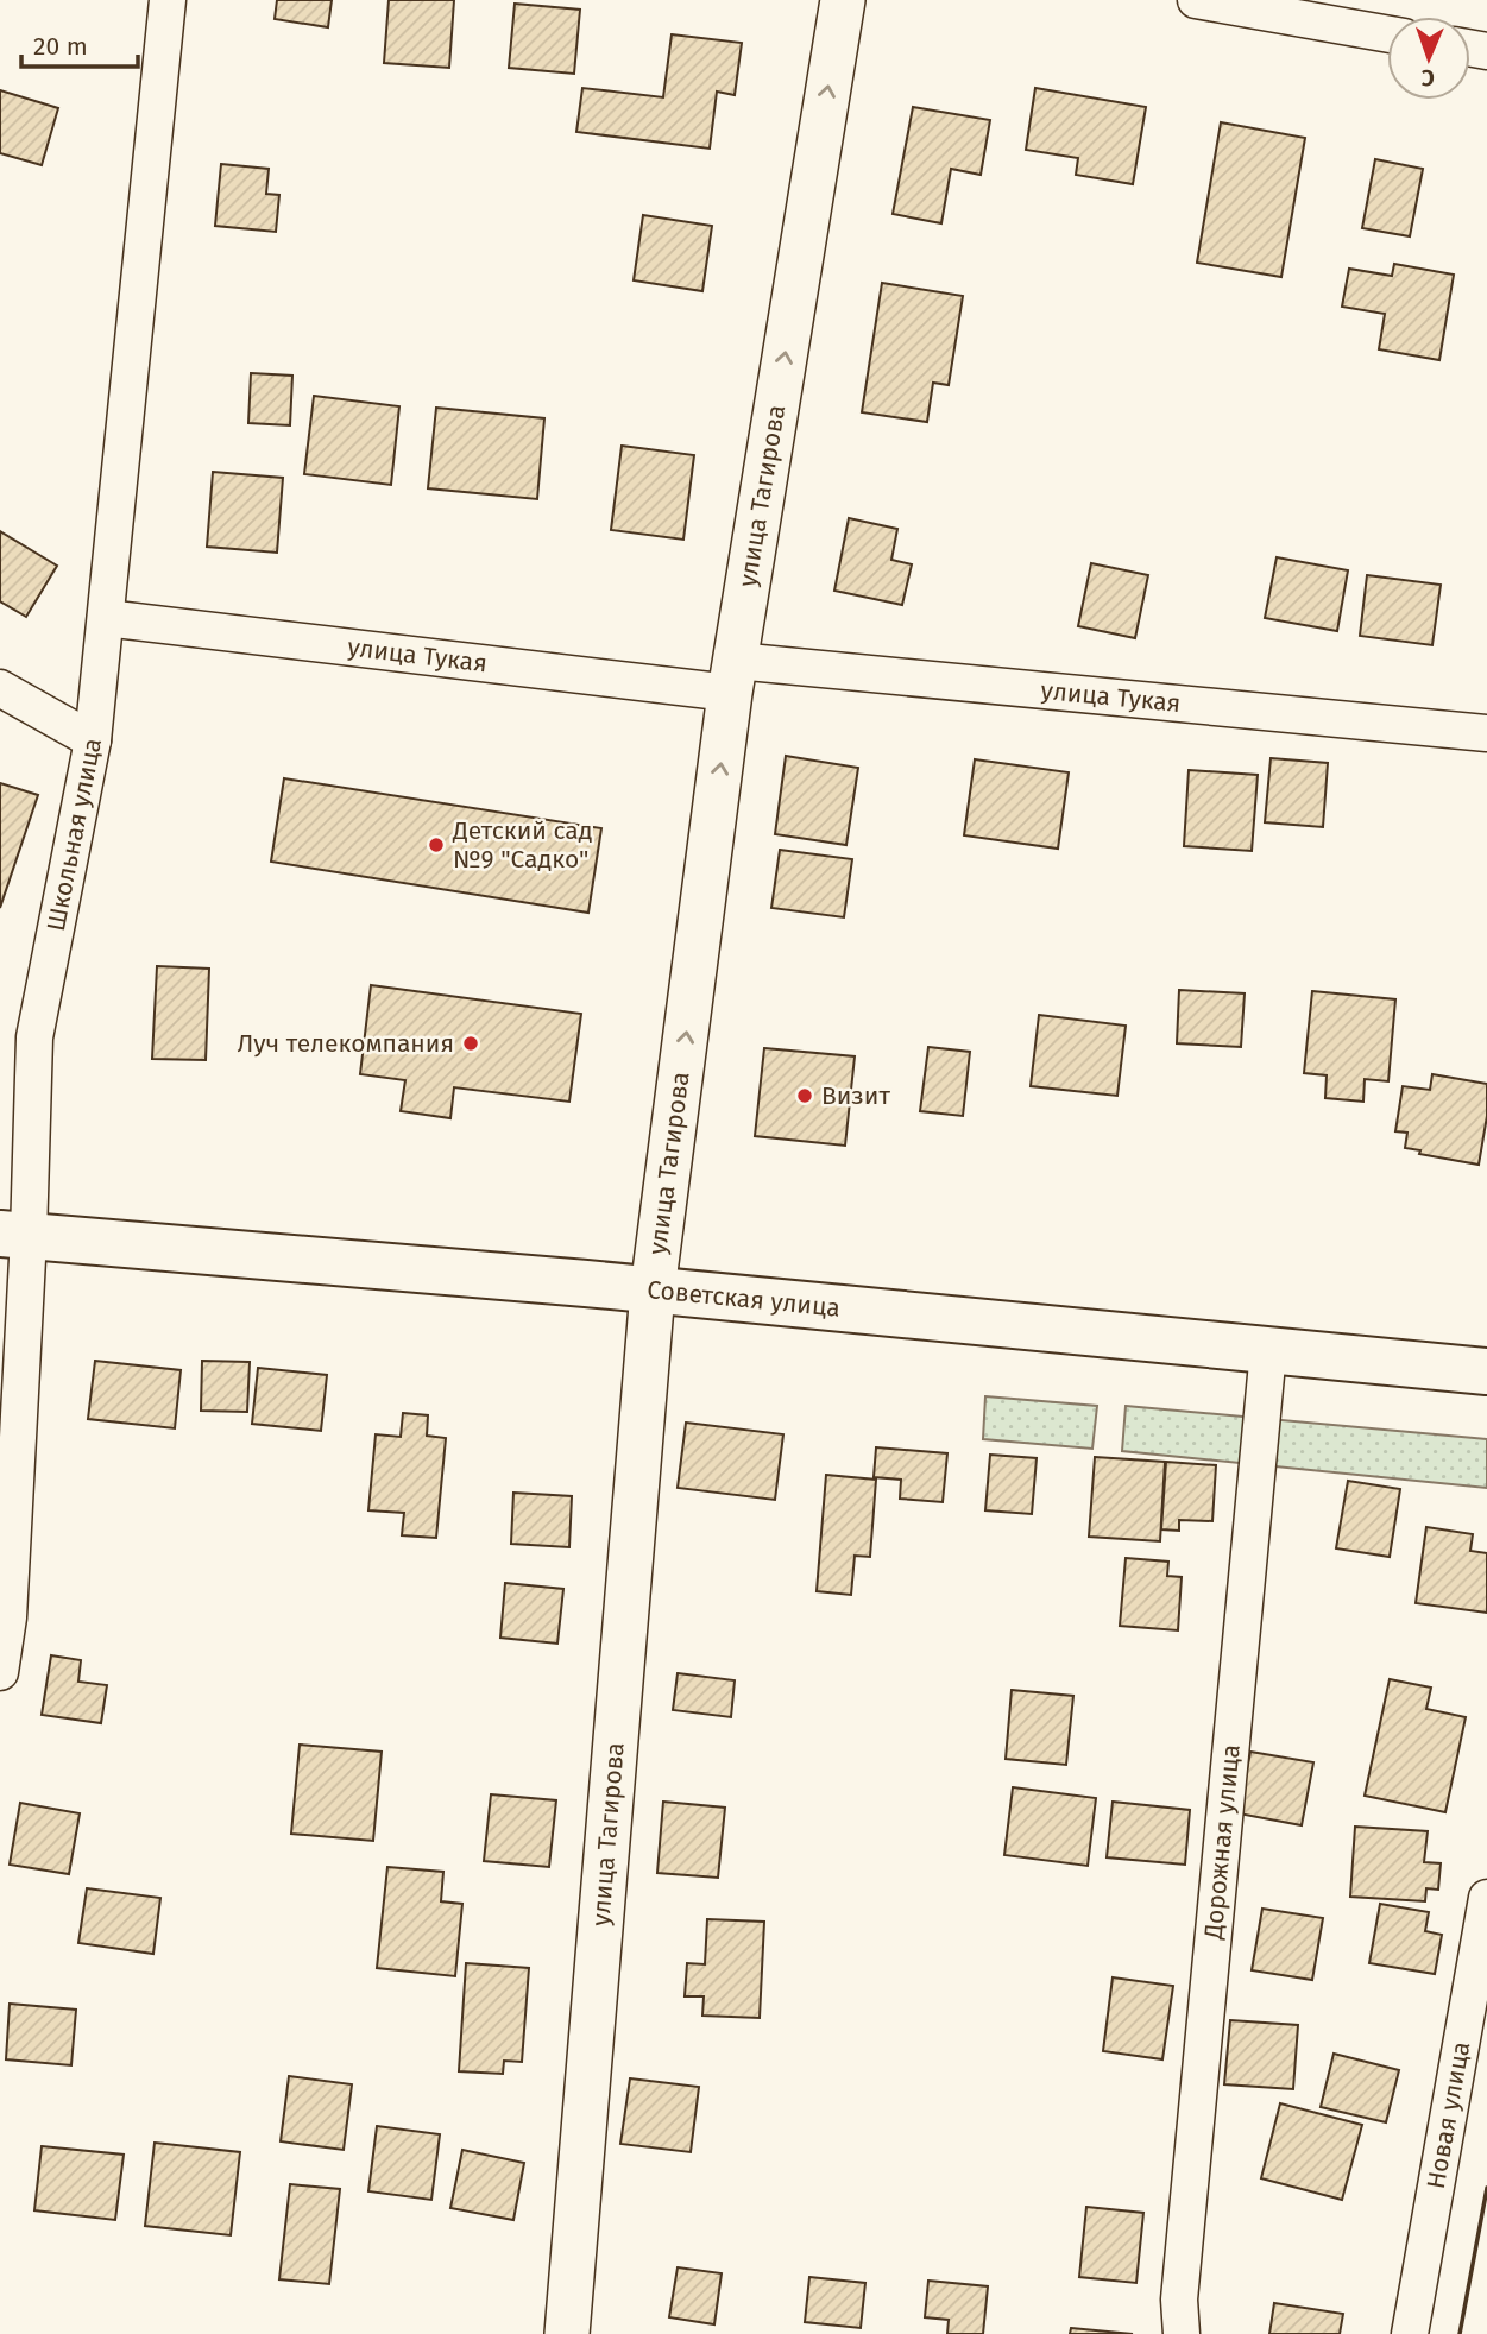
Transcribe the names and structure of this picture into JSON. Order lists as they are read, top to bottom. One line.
{"streets":{"main road":["Советская улица"],"street":["улица Тагирова","улица Тукая","Школьная улица","Дорожная улица","Новая улица"]},"crossings":[["улица Тагирова","улица Тукая"],["улица Тагирова","Советская улица"],["улица Тукая","Школьная улица"],["Школьная улица","Советская улица"],["Советская улица","Дорожная улица"]],"one_way":["улица Тагирова"],"places":["Детский сад №9 \"Садко\"","Луч телекомпания","Визит"],"scale_bar":"20 m","north":"bottom"}
